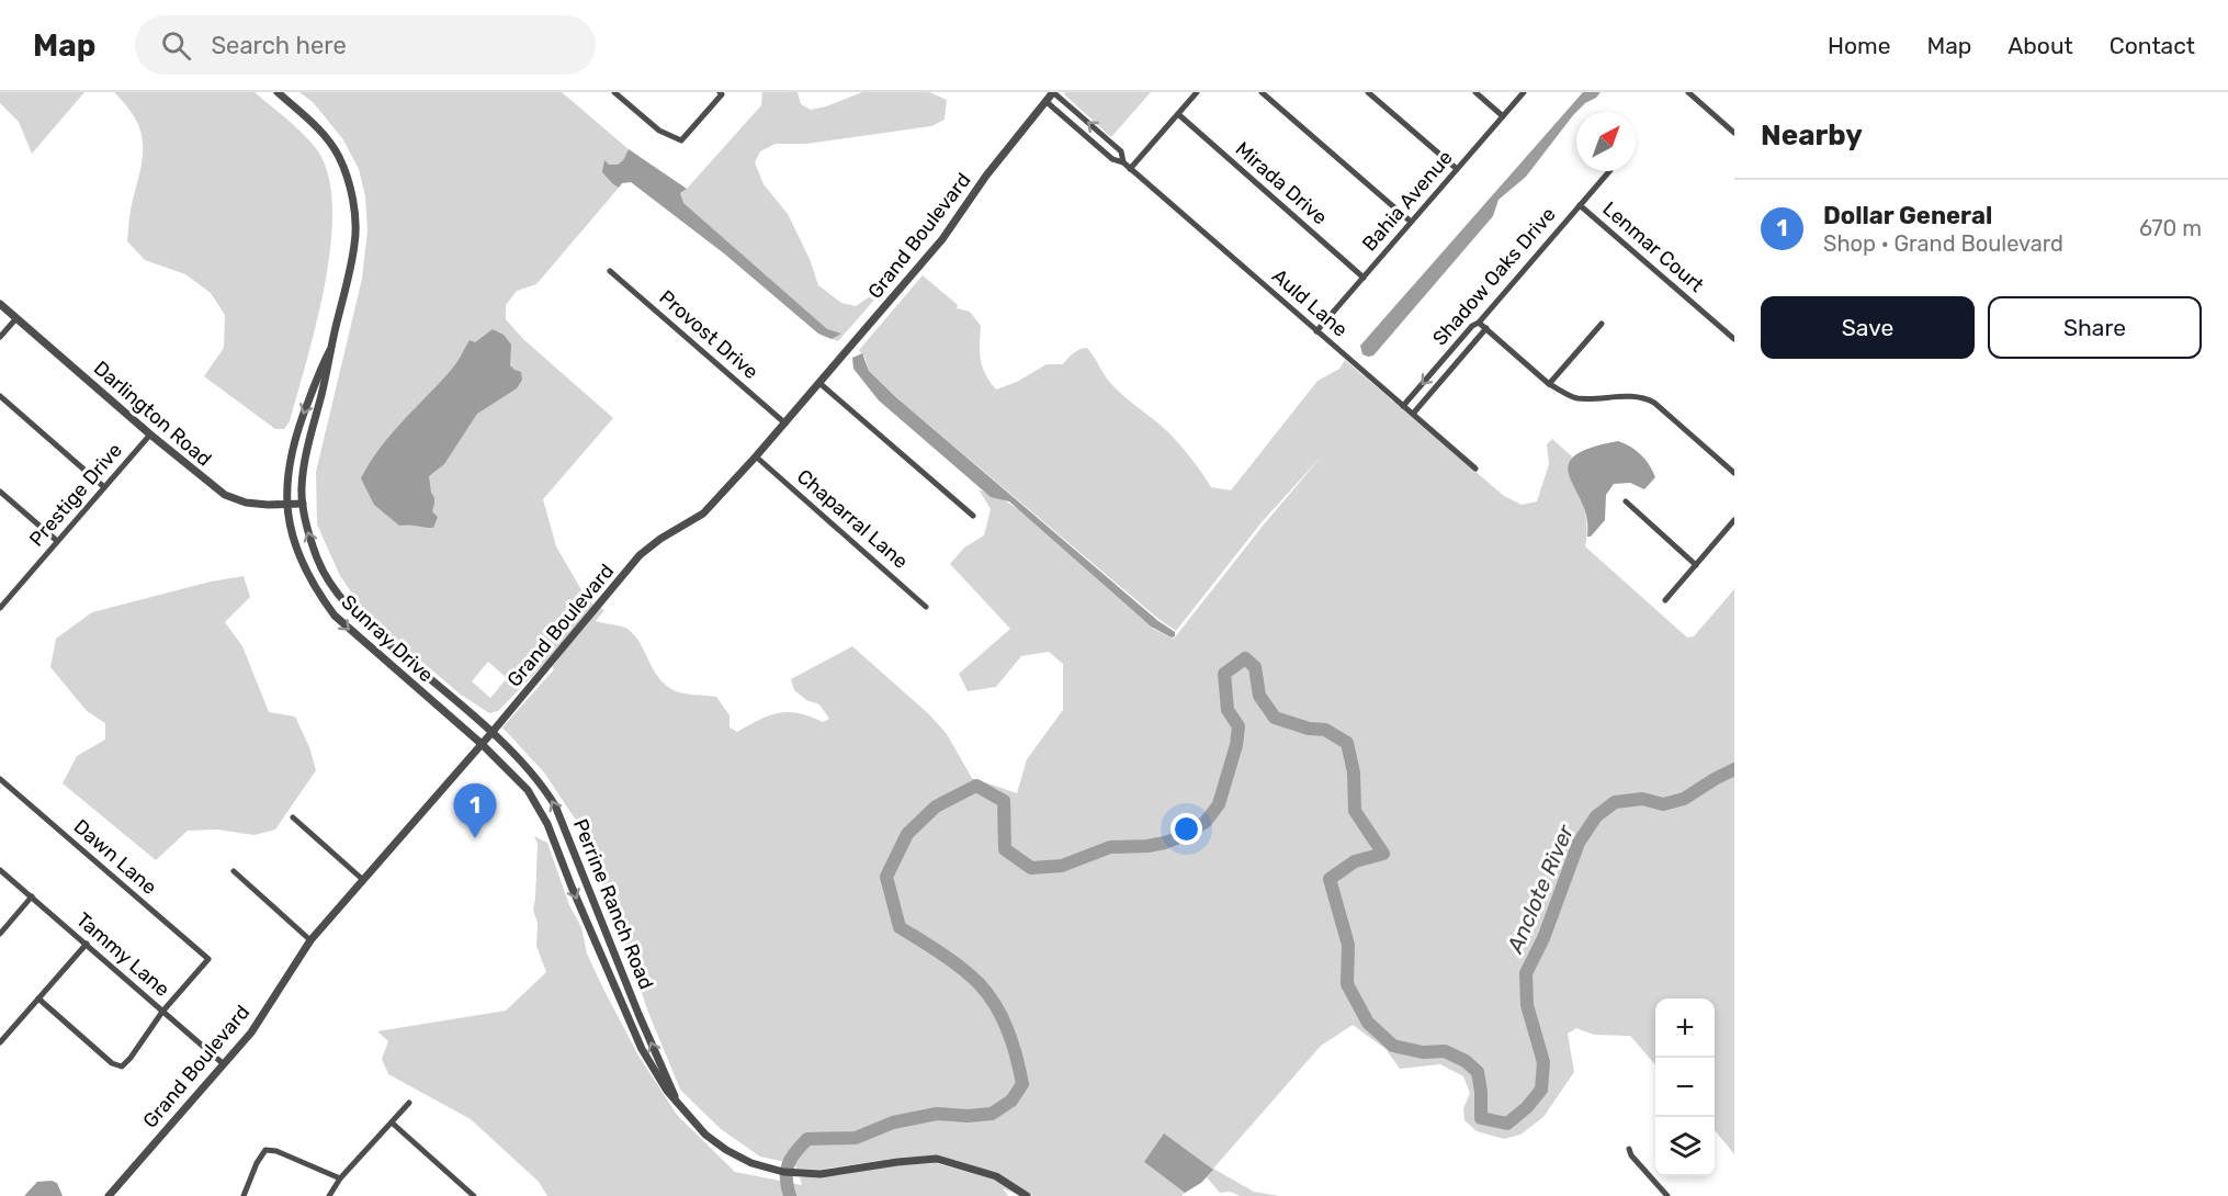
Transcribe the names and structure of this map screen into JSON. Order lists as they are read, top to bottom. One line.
{"streets":{"street":["Mirada Drive","Bahia Avenue","Grand Boulevard","Lenmar Court","Shadow Oaks Drive","Auld Lane","Provost Drive","Darlington Road","Prestige Drive","Chaparral Lane","Sunray Drive","Dawn Lane","Perrine Ranch Road","Tammy Lane"]},"crossings":[["Mirada Drive","Bahia Avenue"],["Bahia Avenue","Auld Lane"],["Grand Boulevard","Auld Lane"],["Grand Boulevard","Provost Drive"],["Grand Boulevard","Chaparral Lane"],["Grand Boulevard","Sunray Drive"],["Grand Boulevard","Perrine Ranch Road"],["Grand Boulevard","Tammy Lane"],["Lenmar Court","Shadow Oaks Drive"],["Shadow Oaks Drive","Auld Lane"],["Darlington Road","Prestige Drive"],["Darlington Road","Sunray Drive"],["Sunray Drive","Perrine Ranch Road"],["Dawn Lane","Tammy Lane"]],"water":["Anclote River"],"north":"top right","page":{"header":"Map","search":"Search here","nav":["Home","Map","About","Contact"],"heading":"Nearby","list":[{"mark":"1","name":"Dollar General","note":"Shop · Grand Boulevard","value":"670 m"}],"buttons":["Save","Share"],"pins":"1","map_buttons":["+","−"]}}
